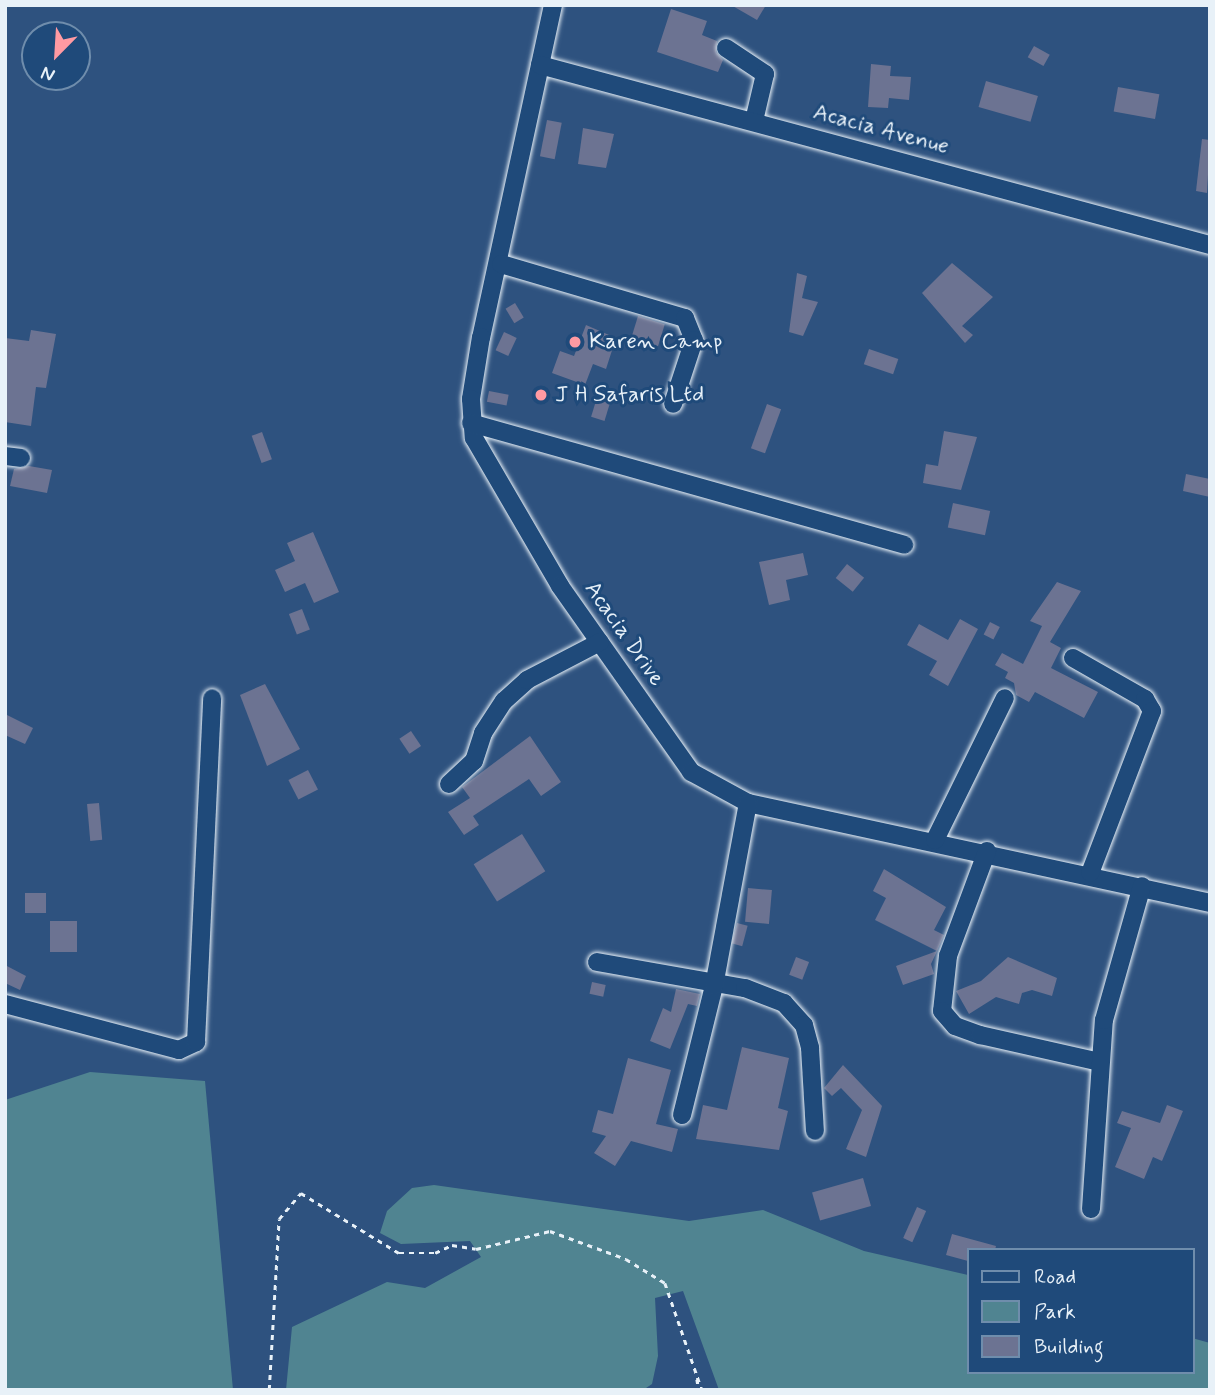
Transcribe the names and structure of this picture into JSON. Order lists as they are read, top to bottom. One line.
{"streets":{"street":["Acacia Avenue","Acacia Drive"]},"crossings":[["Acacia Avenue","Acacia Drive"]],"places":["Karen Camp","J H Safaris Ltd"],"legend":["Road","Park","Building"],"north":"bottom left"}
